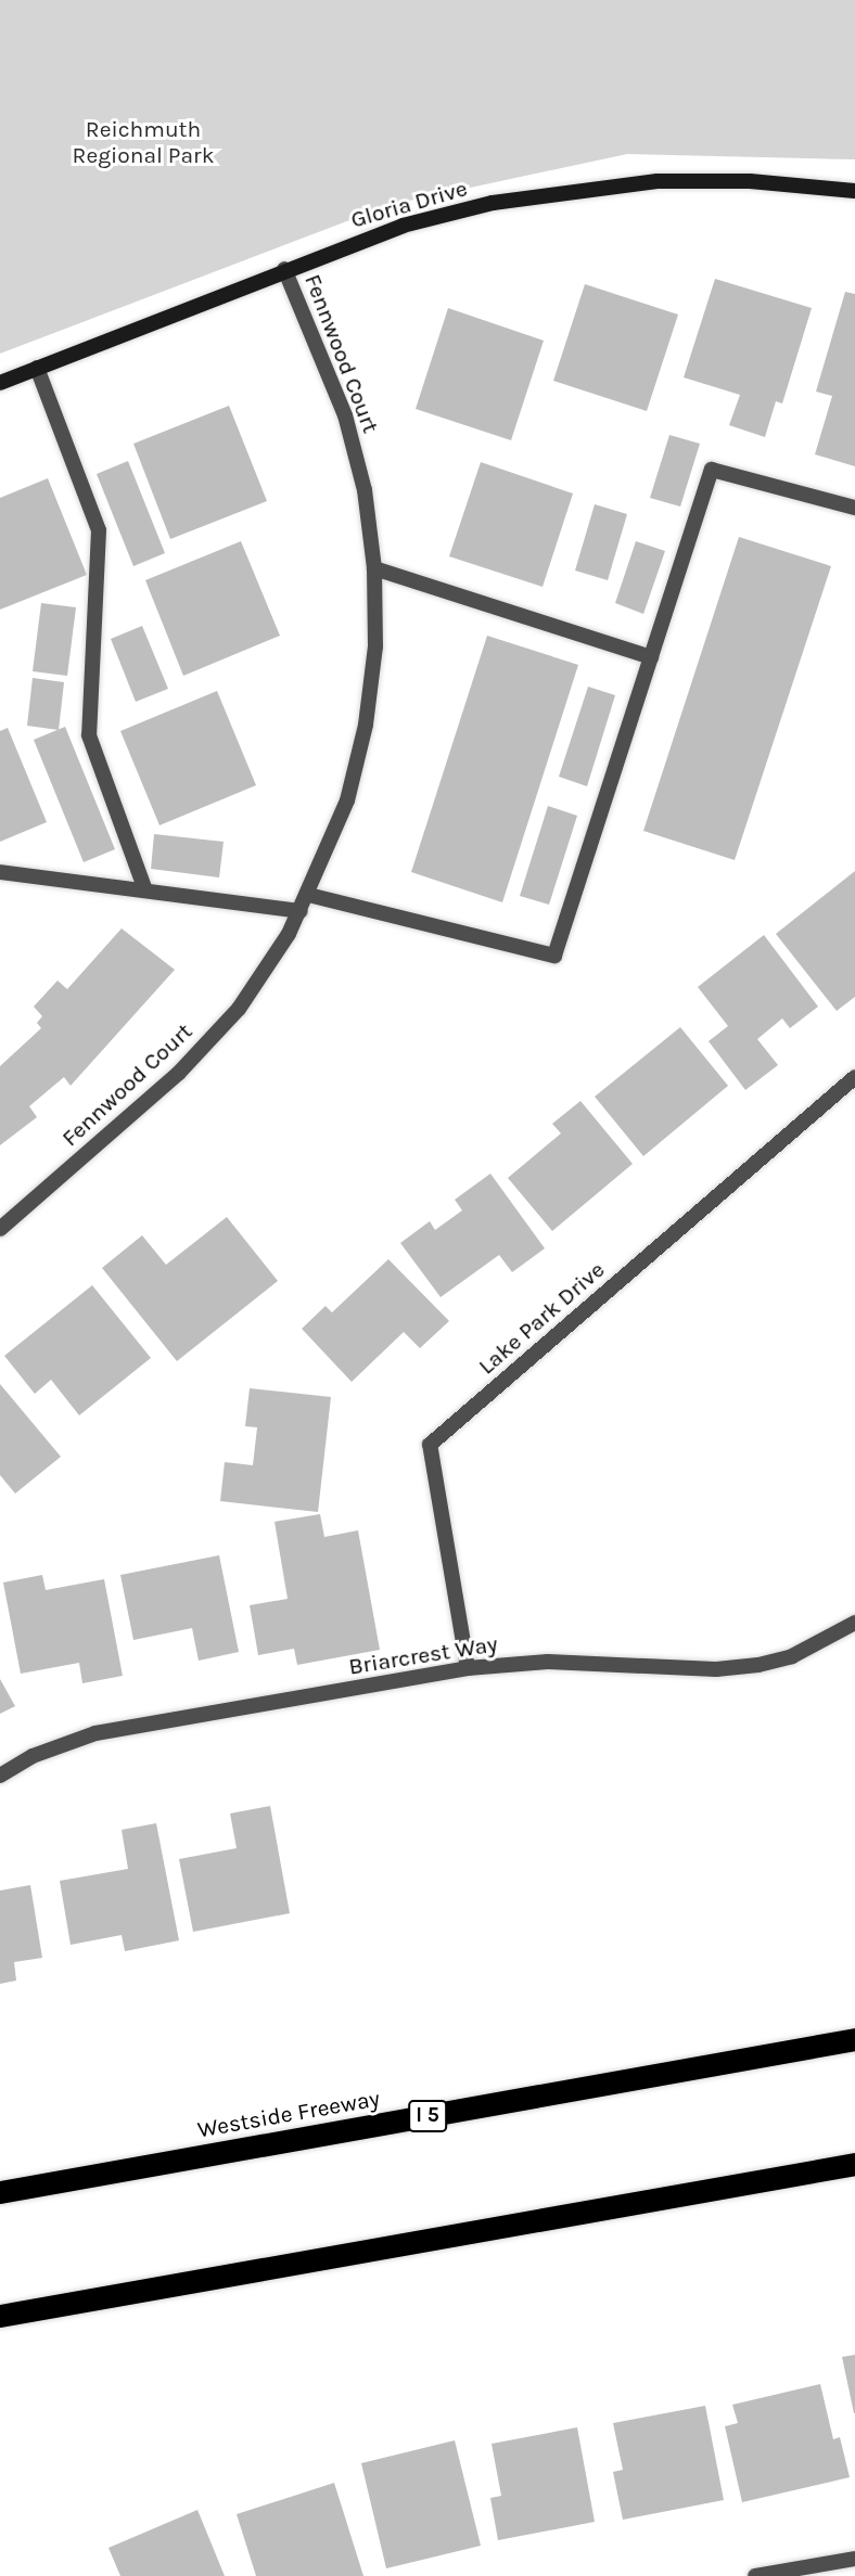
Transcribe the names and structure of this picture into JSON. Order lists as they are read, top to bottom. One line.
{"streets":{"highway":["Westside Freeway","I 5"],"street":["Gloria Drive","Fennwood Court","Lake Park Drive","Briarcrest Way"]},"crossings":[["Gloria Drive","Fennwood Court"],["Lake Park Drive","Briarcrest Way"]],"parks":["Reichmuth Regional Park"]}
